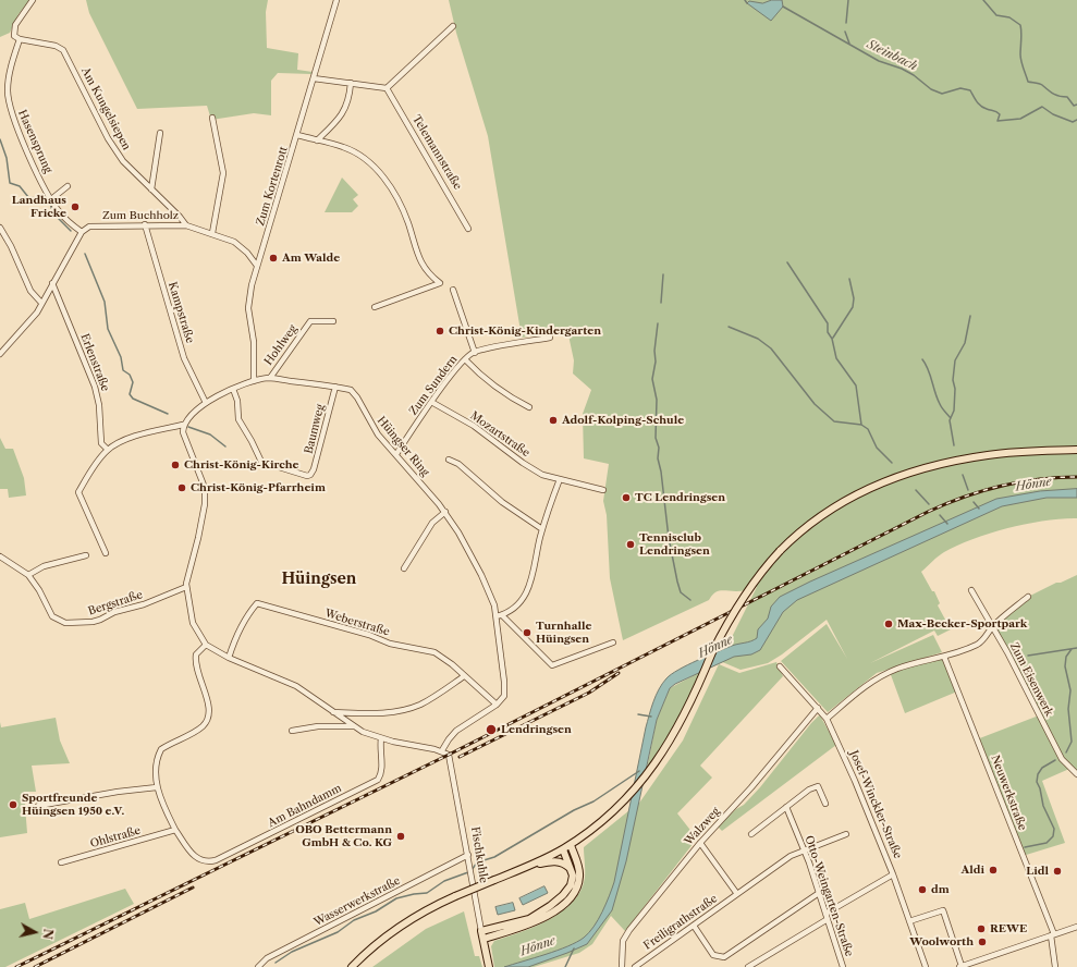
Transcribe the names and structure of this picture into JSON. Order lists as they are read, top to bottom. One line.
{"streets":{"main road":["Fischkuhle"],"street":["Am Kungelsiepen","Hasensprung","Telemannstraße","Zum Kortenrott","Zum Buchholz","Kampstraße","Hohlweg","Erlenstraße","Zum Sundern","Baumweg","Mozartstraße","Hüingser Ring","Bergstraße","Weberstraße","Zum Eisenwerk","Neuwerkstraße","Josef-Winckler-Straße","Am Bahndamm","Walzweg","Ohlstraße","Otto-Weingarten-Straße","Wasserwerkstraße","Freiligrathstraße"]},"crossings":[["Am Kungelsiepen","Hasensprung"],["Am Kungelsiepen","Zum Buchholz"],["Hasensprung","Zum Buchholz"],["Zum Kortenrott","Zum Buchholz"],["Zum Kortenrott","Hüingser Ring"],["Zum Buchholz","Kampstraße"],["Kampstraße","Hüingser Ring"],["Hohlweg","Hüingser Ring"],["Zum Sundern","Mozartstraße"],["Zum Sundern","Hüingser Ring"],["Baumweg","Hüingser Ring"],["Hüingser Ring","Weberstraße"],["Josef-Winckler-Straße","Walzweg"],["Am Bahndamm","Ohlstraße"],["Fischkuhle","Wasserwerkstraße"],["Otto-Weingarten-Straße","Freiligrathstraße"]],"districts":["Hüingsen"],"water":["Steinbach","Hönne"],"places":["Landhaus Fricke","Am Walde","Christ-König-Kindergarten","Adolf-Kolping-Schule","Christ-König-Kirche","Christ-König-Pfarrheim","TC Lendringsen","Tennisclub Lendringsen","Max-Becker-Sportpark","Turnhalle Hüingsen","Lendringsen","Sportfreunde Hüingsen 1950 e.V.","OBO Bettermann GmbH & Co. KG","Aldi","Lidl","dm","REWE","Woolworth"],"north":"right"}
